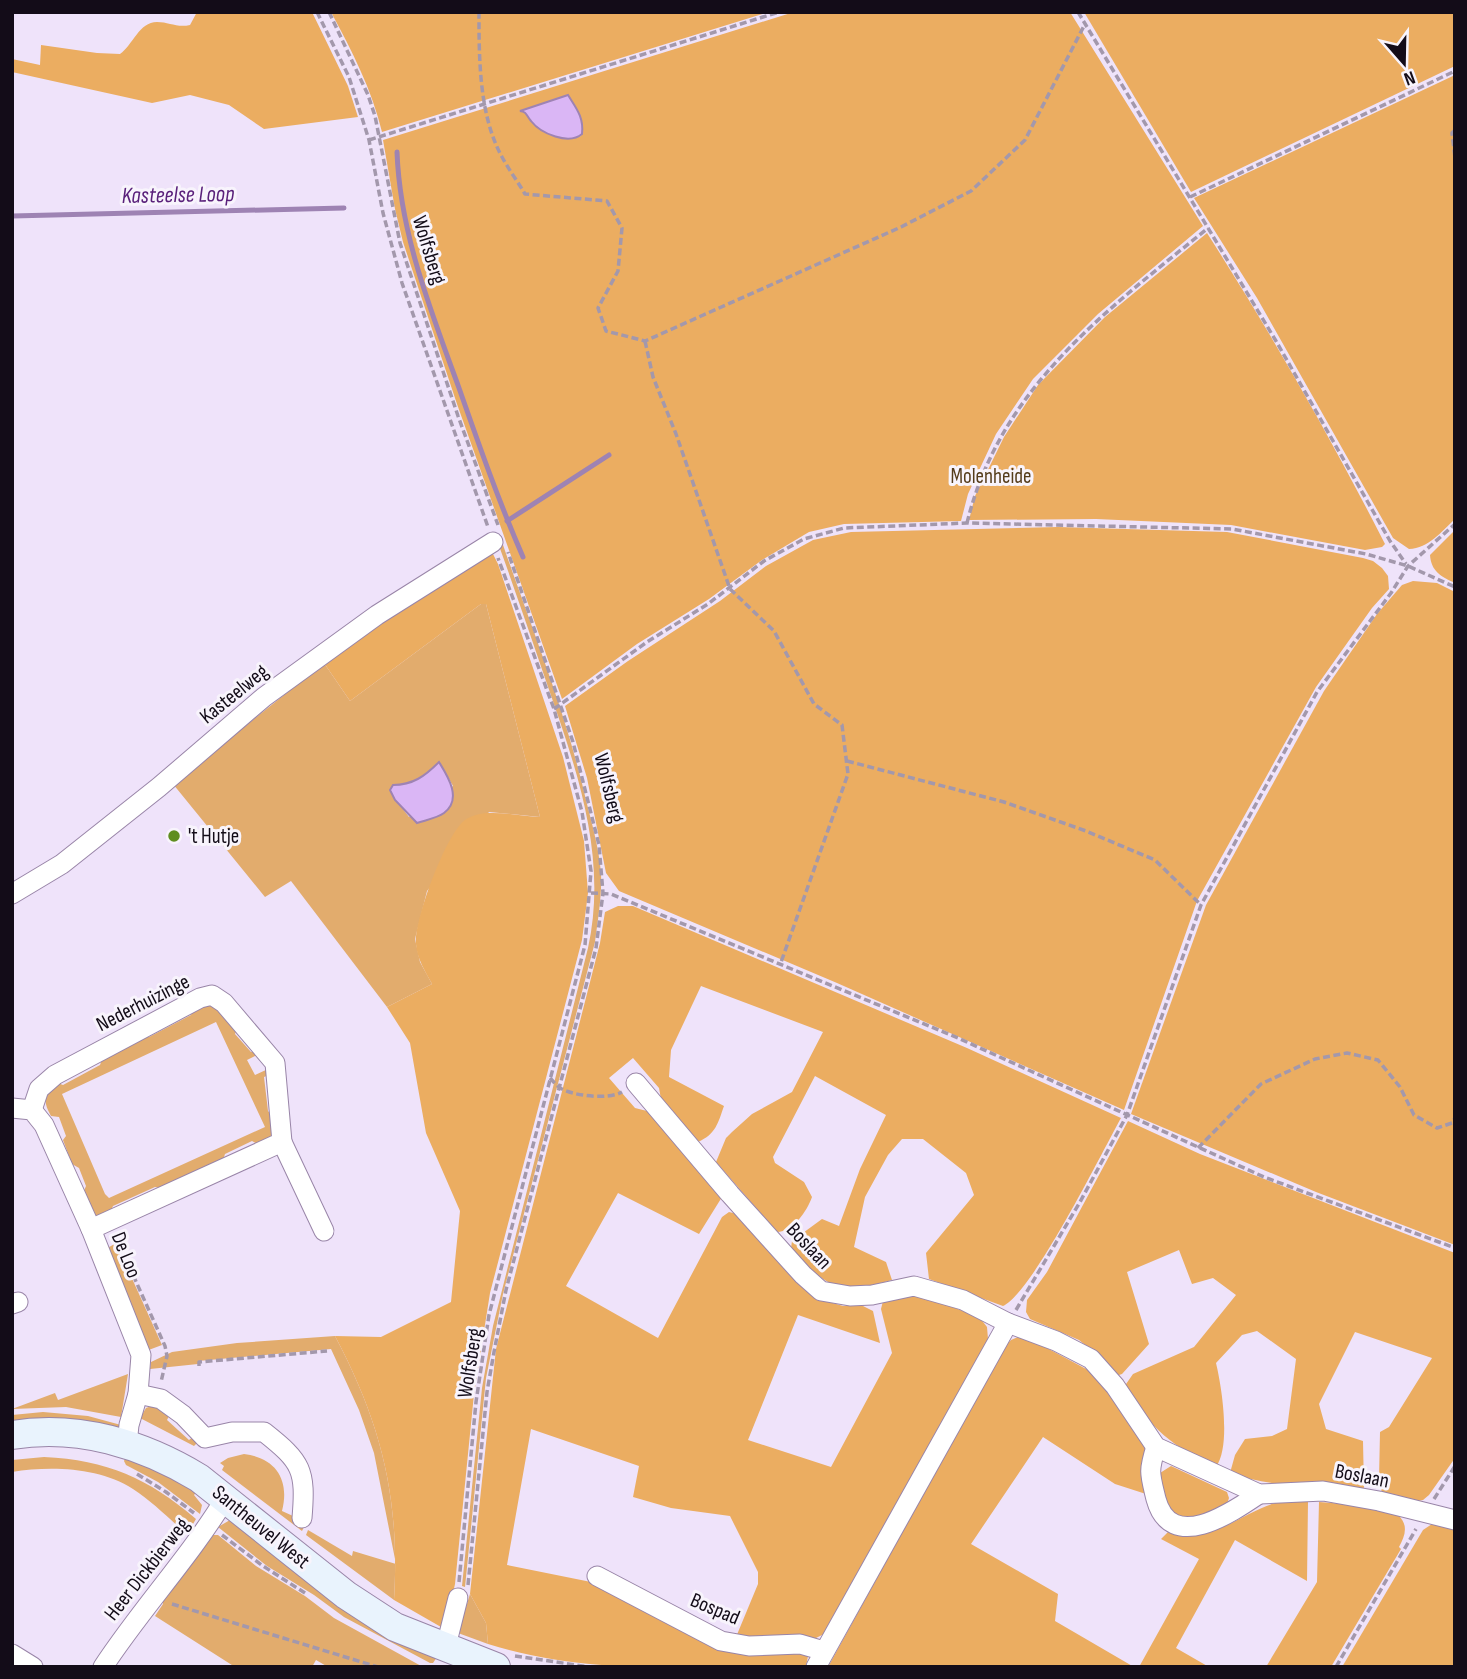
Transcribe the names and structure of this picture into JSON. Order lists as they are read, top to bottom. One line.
{"streets":{"street":["Kasteelweg","Nederhuizinge","Boslaan","De Loo","Santheuvel West","Heer Dickbierweg","Bospad"],"path":["Wolfsberg"]},"crossings":[["Wolfsberg","Kasteelweg"],["Nederhuizinge","De Loo"],["De Loo","Santheuvel West"],["Santheuvel West","Heer Dickbierweg"]],"water":["Kasteelse Loop"],"parks":["Molenheide"],"places":["'t Hutje"],"north":"bottom"}
